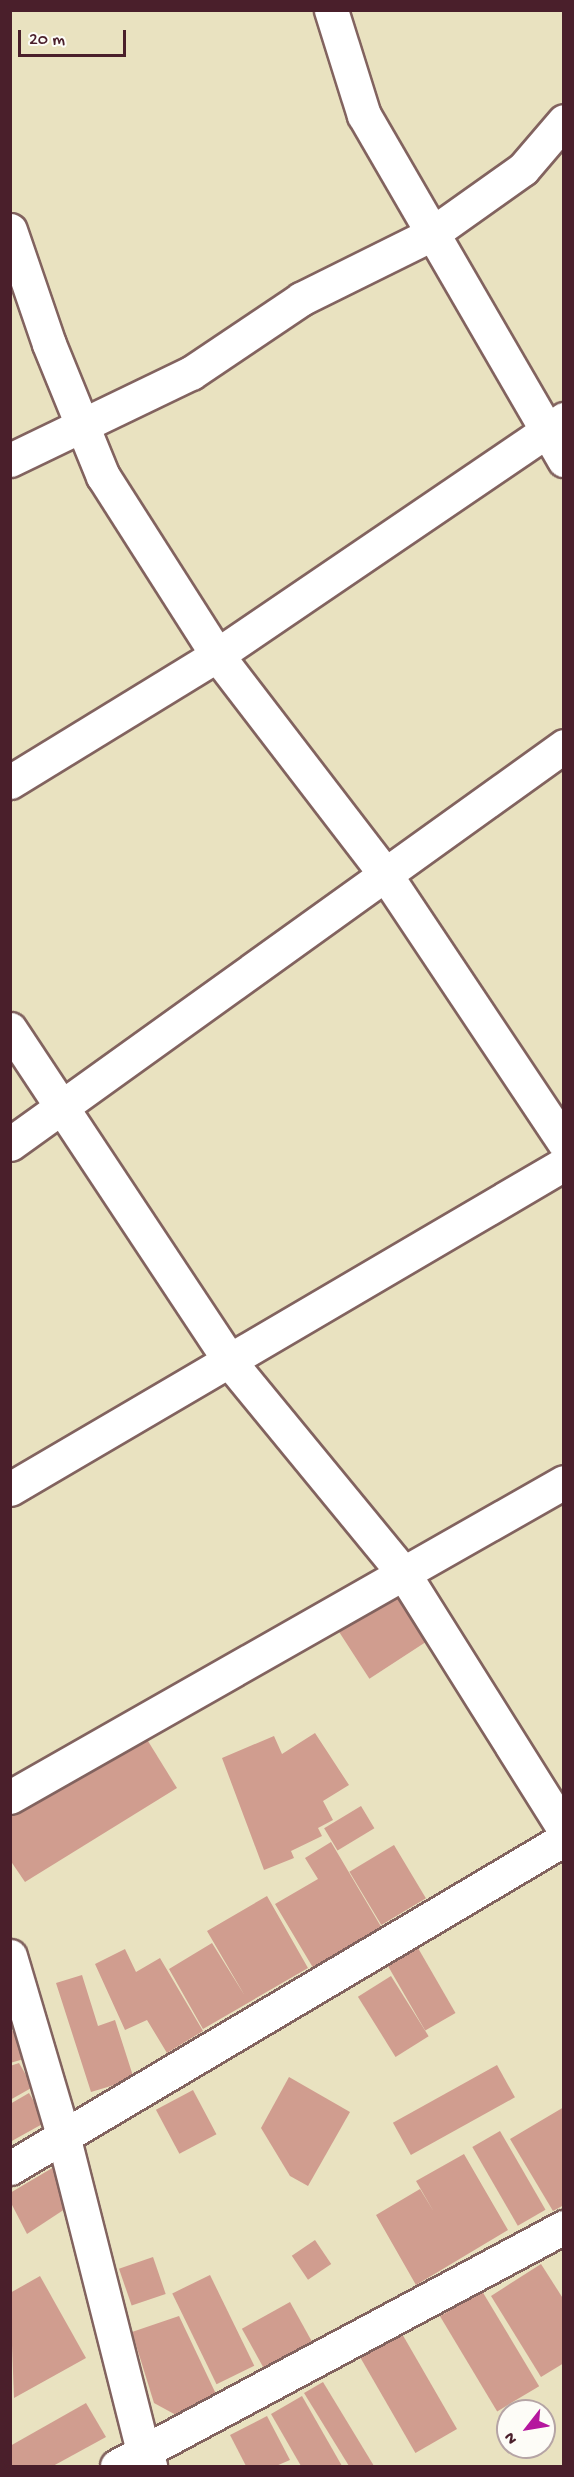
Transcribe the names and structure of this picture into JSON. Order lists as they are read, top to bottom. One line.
{"scale_bar":"20 m","north":"bottom left"}
